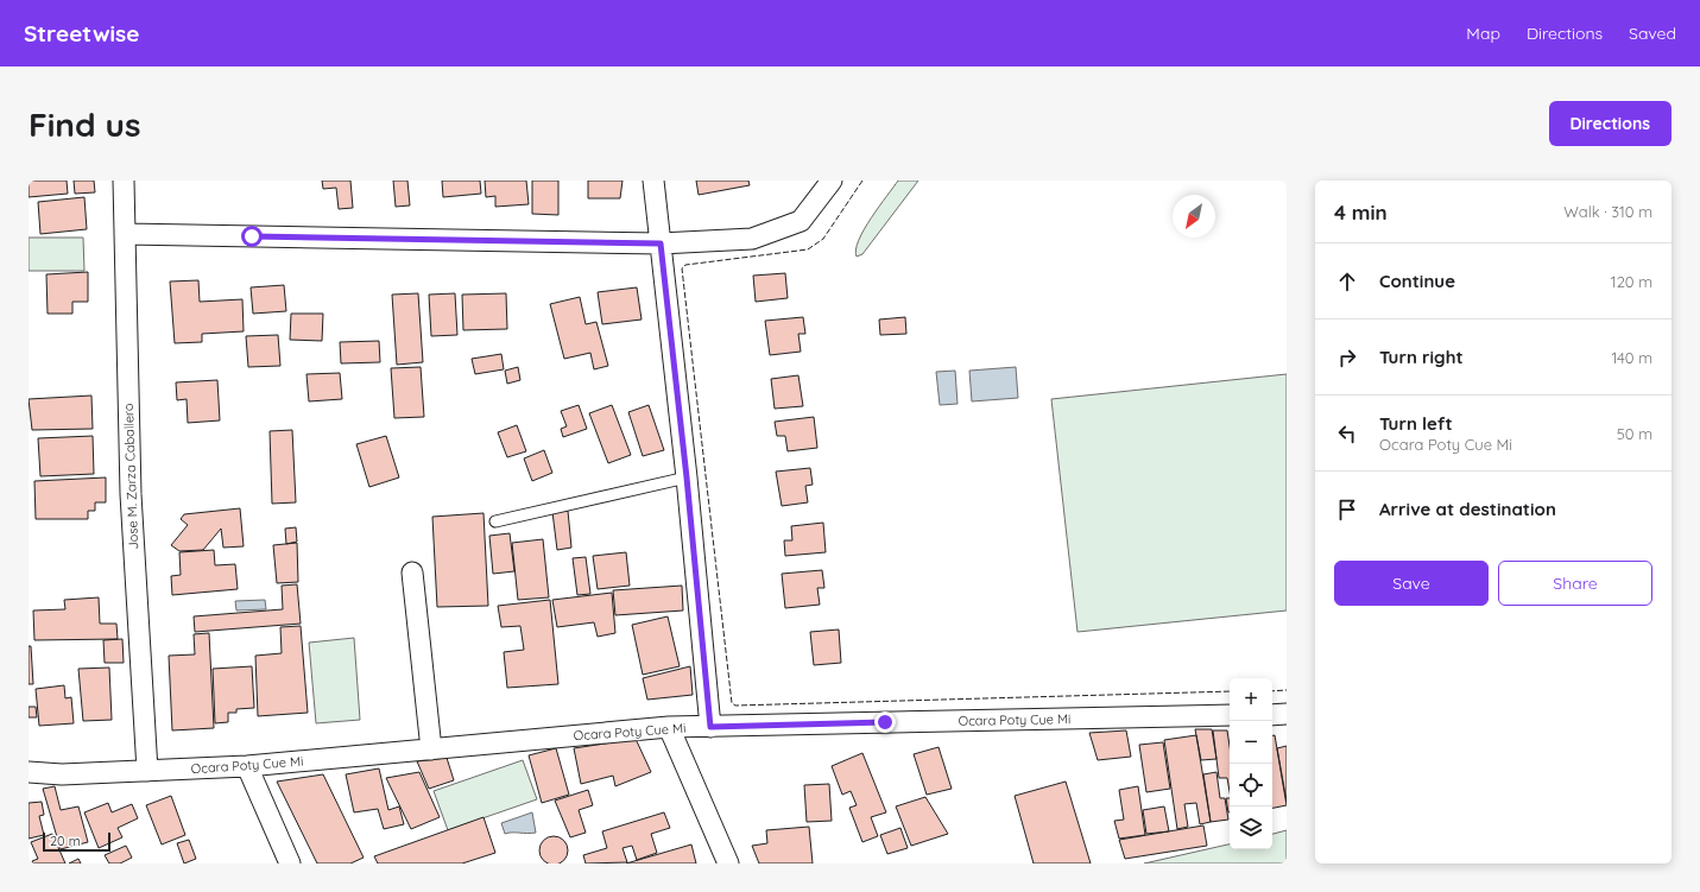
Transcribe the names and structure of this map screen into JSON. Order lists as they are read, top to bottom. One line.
{"streets":{"street":["Jose M. Zarza Caballero","Ocara Poty Cue Mi"]},"crossings":[["Jose M. Zarza Caballero","Ocara Poty Cue Mi"]],"scale_bar":"20 m","north":"bottom left","page":{"header":"Streetwise","nav":["Map","Directions","Saved"],"buttons":["Directions",["Save","Share"]],"title":"Find us","heading":["4 min","Walk · 310 m"],"list":[["Continue","120 m"],["Turn right","140 m"],["Turn left","Ocara Poty Cue Mi","50 m"],"Arrive at destination"],"map_buttons":["+","−"],"scale":"20 m"}}
